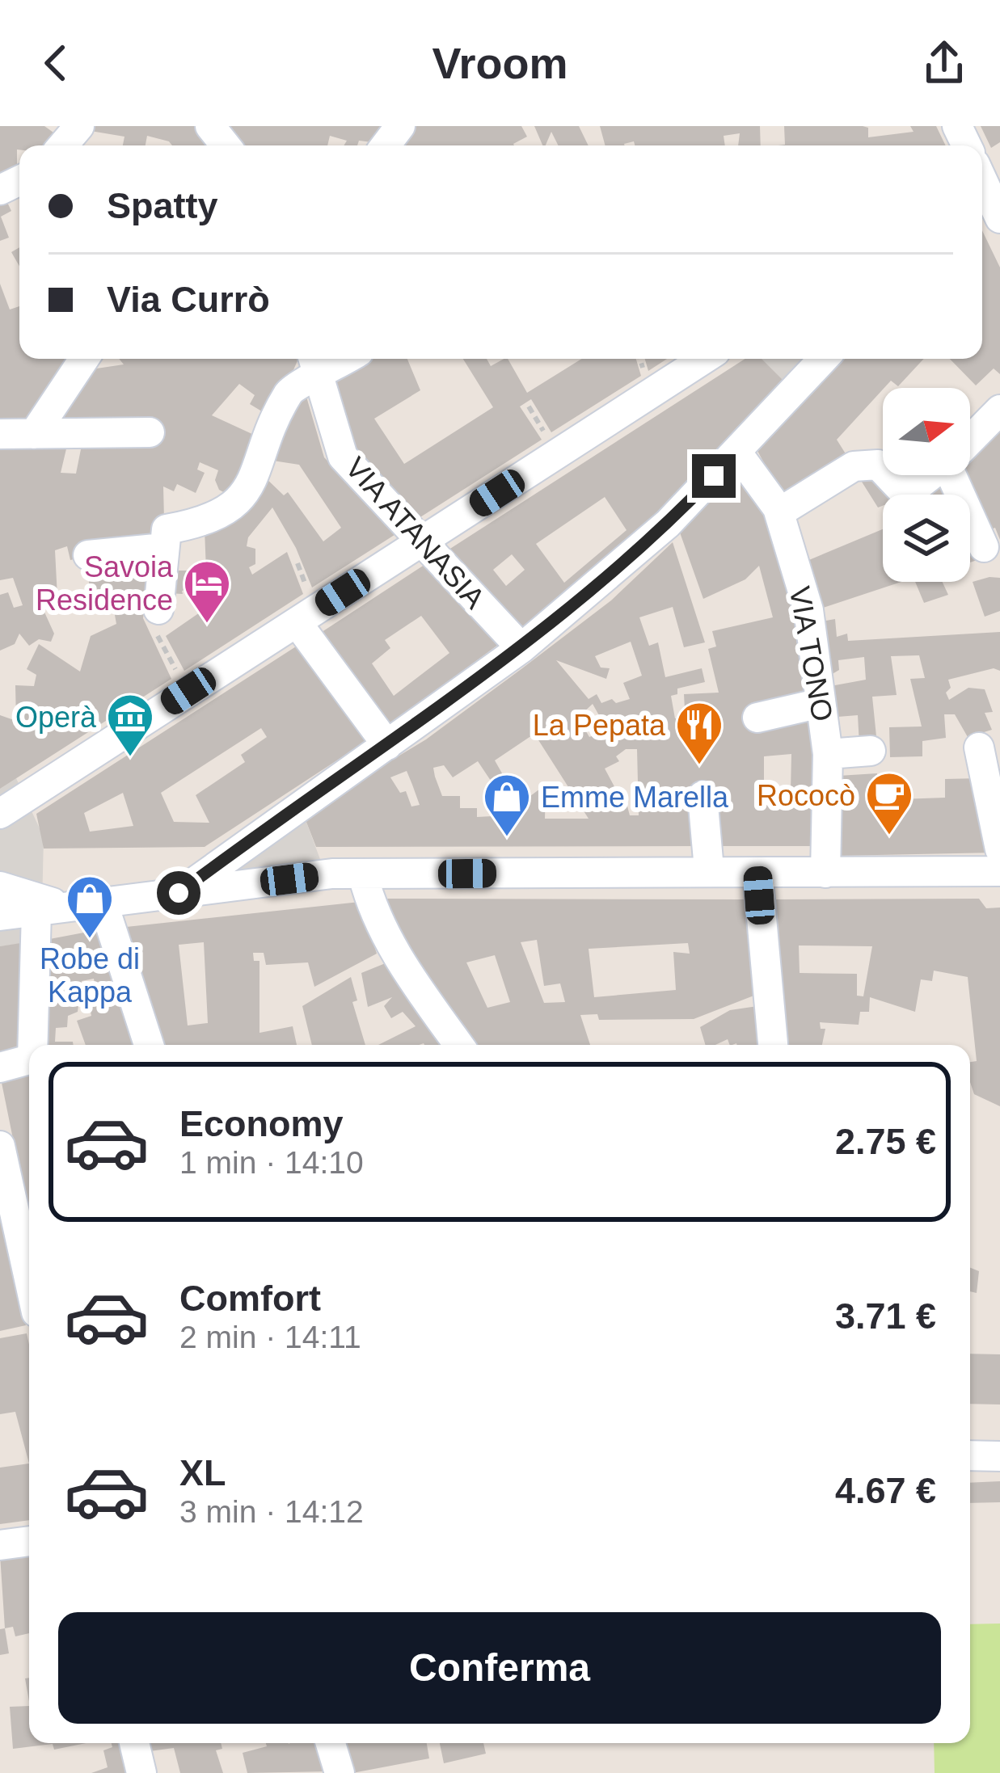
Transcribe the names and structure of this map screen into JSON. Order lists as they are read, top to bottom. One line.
{"streets":{"street":["VIA ATANASIA","VIA TONO"]},"places":{"hotel":["Savoia Residence"],"museum":["Operà"],"restaurant":["La Pepata"],"cafe":["Rococò"],"shop":["Emme Marella","Robe di Kappa"]},"north":"right","page":{"header":"Vroom","banner":["Spatty","Via Currò"],"list":[{"name":"Economy","note":"1 min · 14:10","value":"2.75 €"},{"name":"Comfort","note":"2 min · 14:11","value":"3.71 €"},{"name":"XL","note":"3 min · 14:12","value":"4.67 €"}],"buttons":"Conferma"}}
